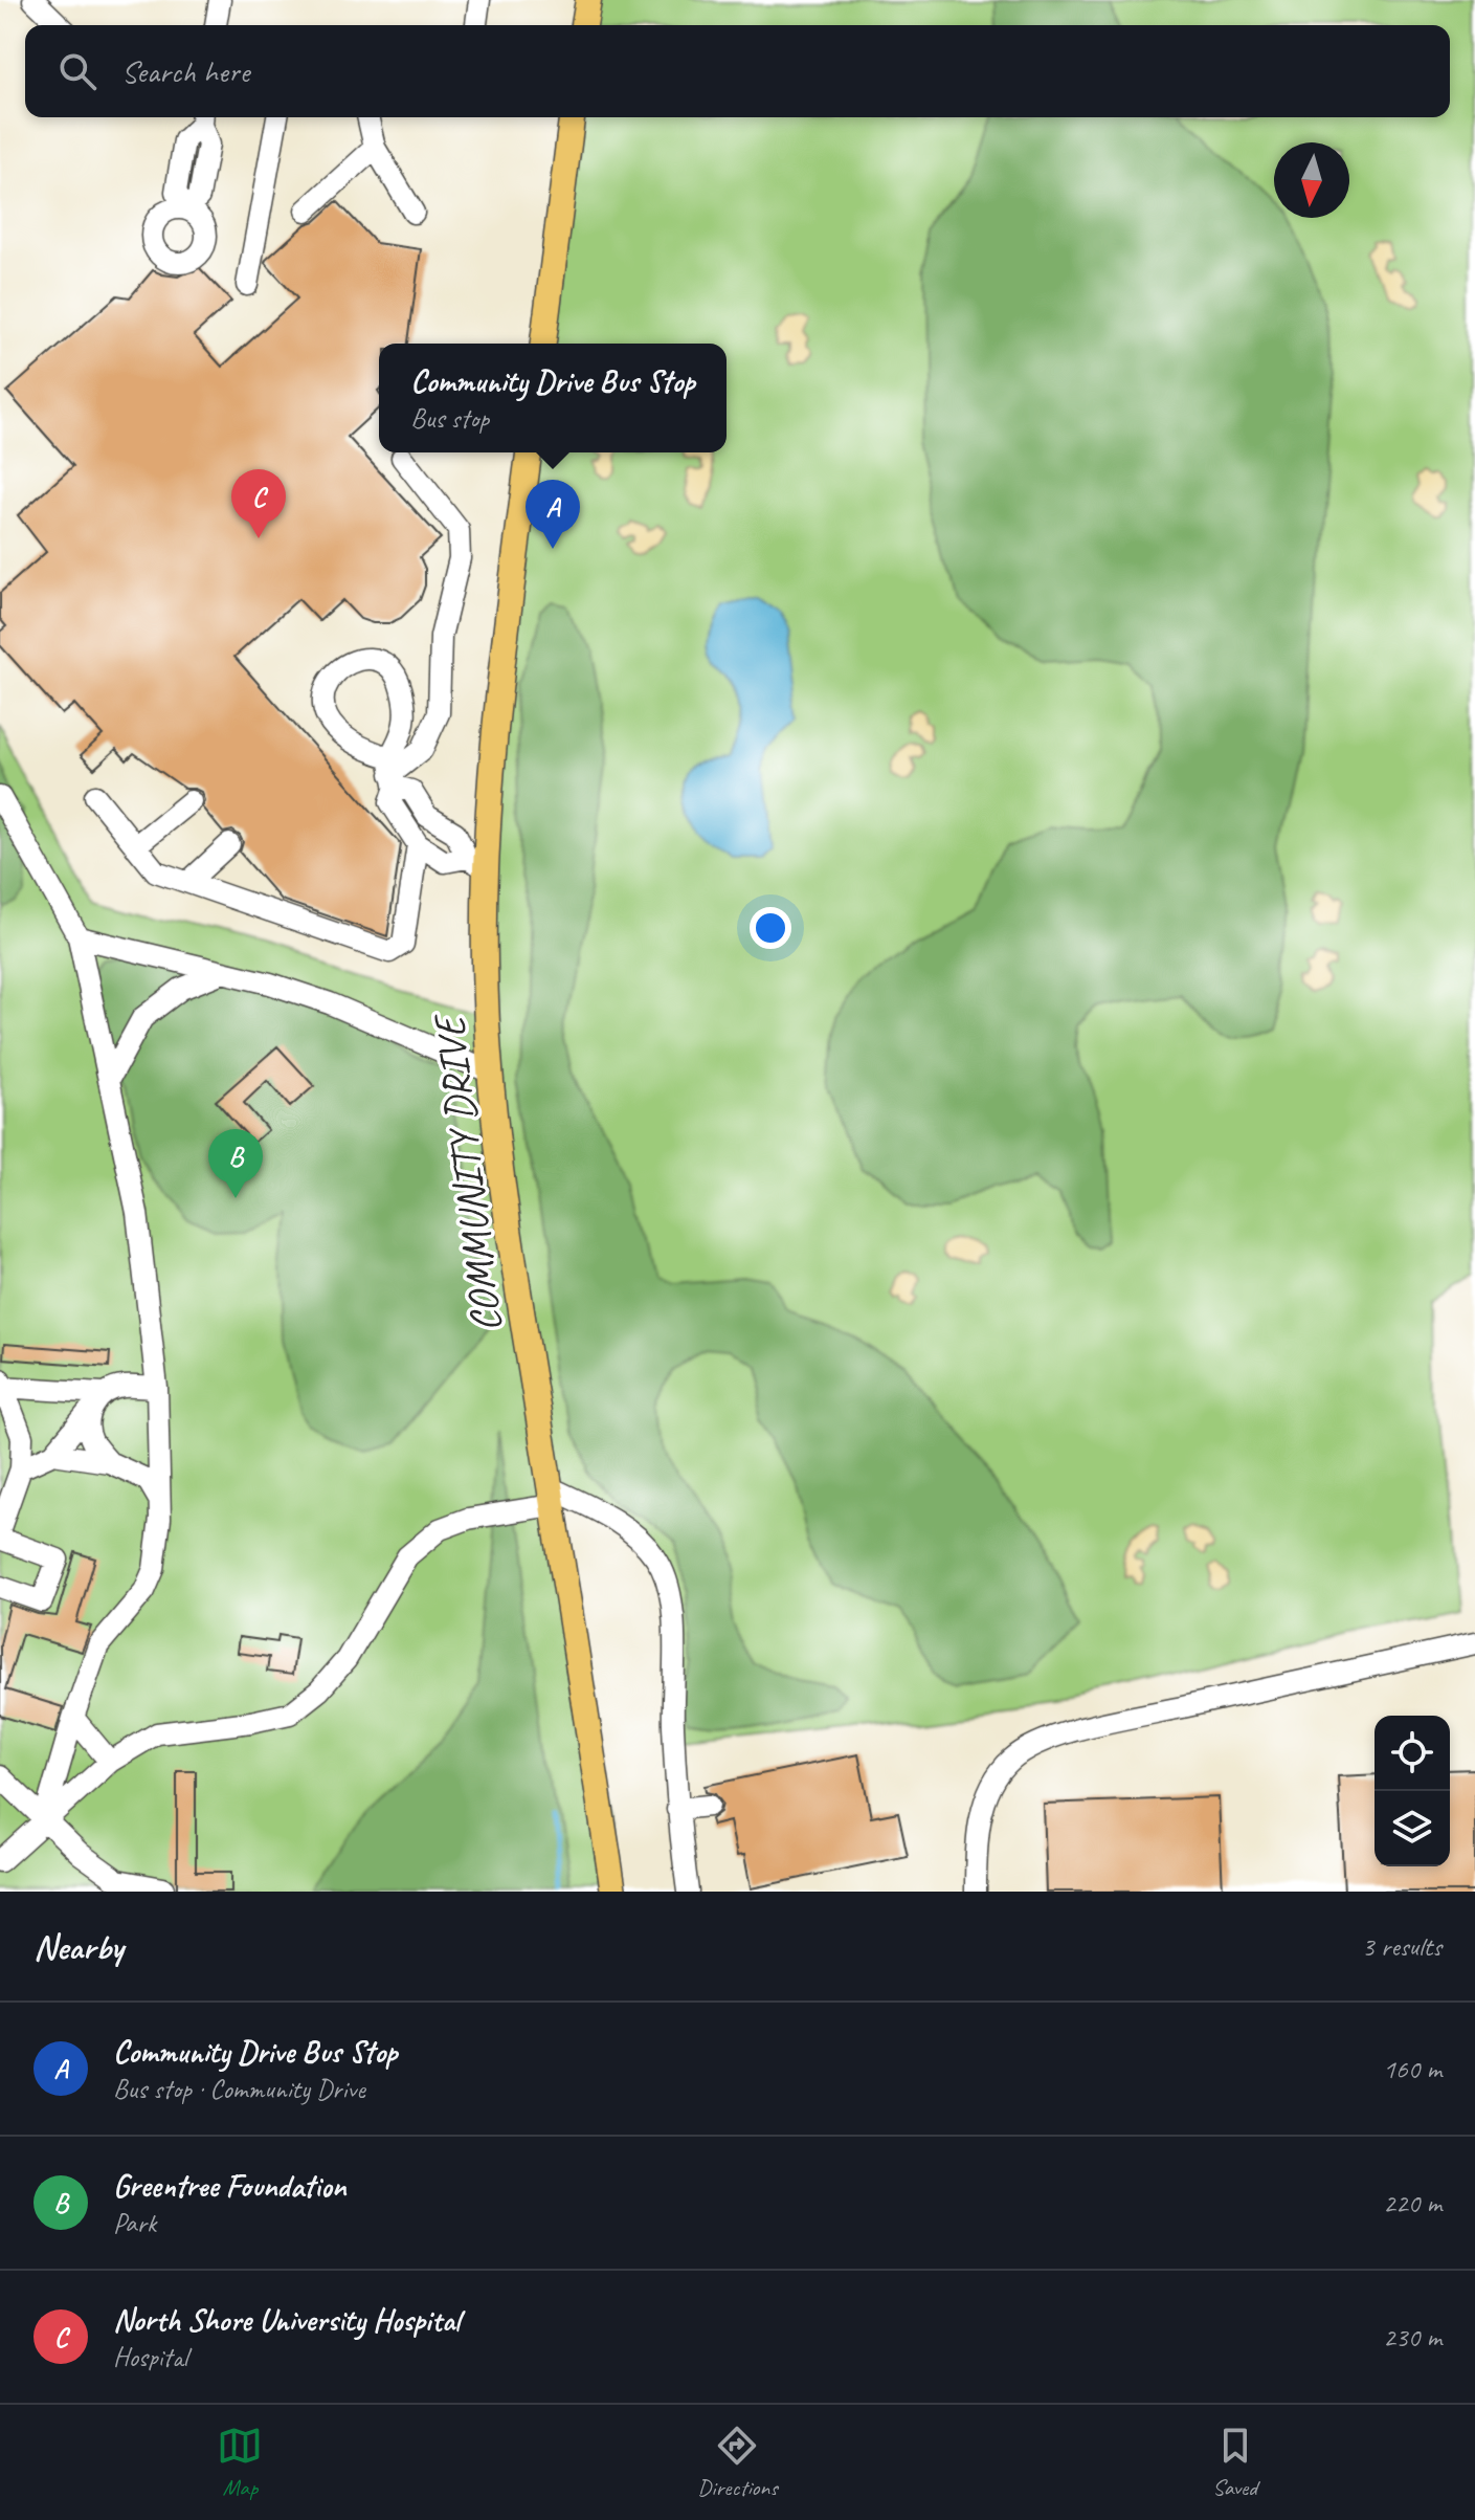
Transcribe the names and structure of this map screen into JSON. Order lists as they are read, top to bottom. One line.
{"streets":{"main road":["COMMUNITY DRIVE"]},"north":"bottom","page":{"search":"Search here","popup":["Community Drive Bus Stop","Bus stop"],"pins":["C","A","B"],"heading":["Nearby","3 results"],"list":[{"mark":"A","name":"Community Drive Bus Stop","note":"Bus stop · Community Drive","value":"160 m"},{"mark":"B","name":"Greentree Foundation","note":"Park","value":"220 m"},{"mark":"C","name":"North Shore University Hospital","note":"Hospital","value":"230 m"}],"nav":["Map","Directions","Saved"]}}
